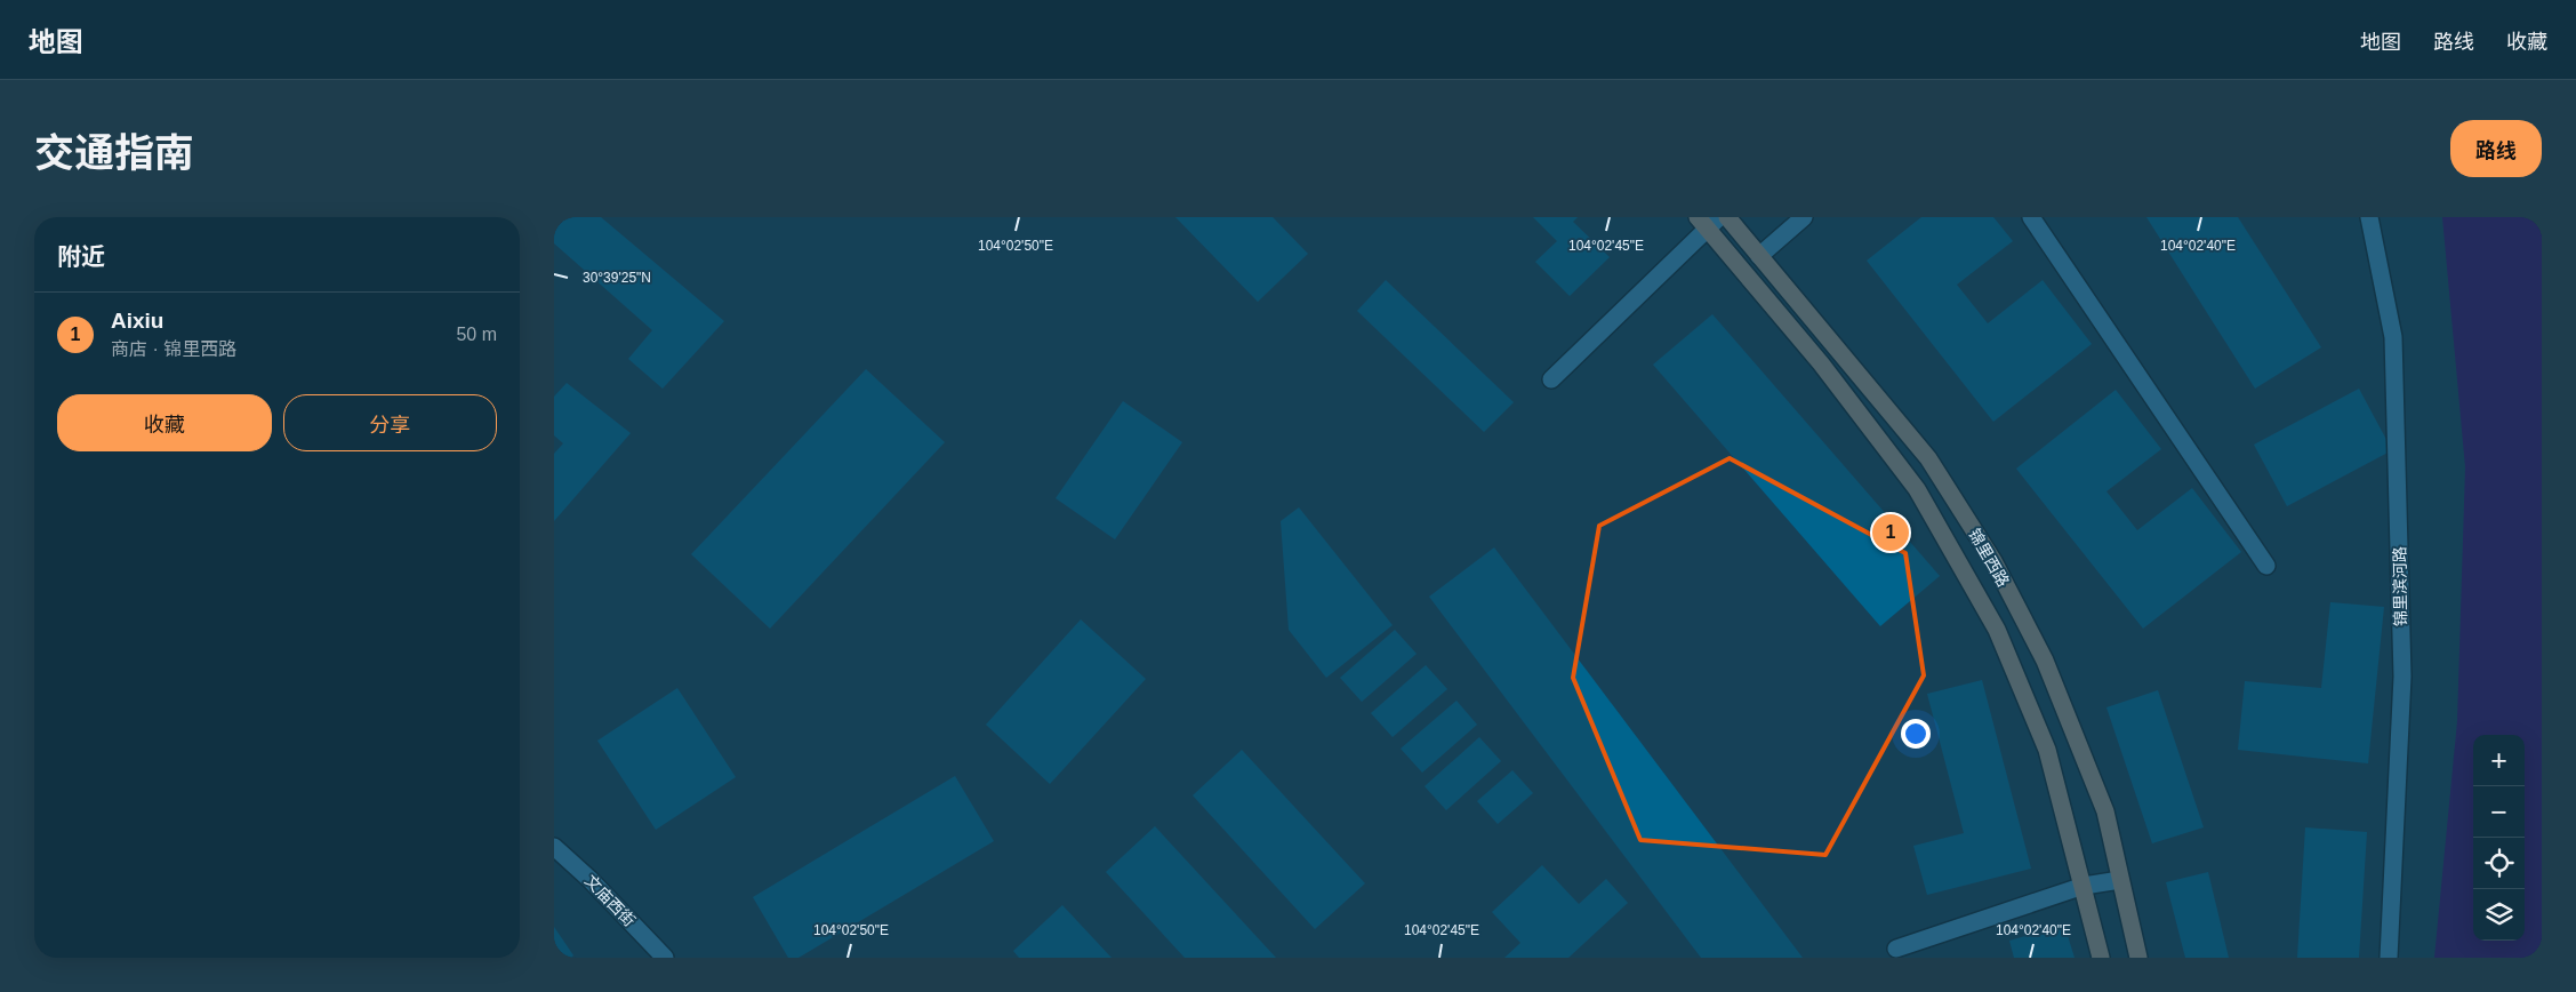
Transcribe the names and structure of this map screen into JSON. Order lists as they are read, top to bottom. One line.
{"streets":{"main road":["锦里西路"],"street":["锦里滨河路","文庙西街"]},"page":{"header":"地图","nav":["地图","路线","收藏"],"title":"交通指南","buttons":["路线",["收藏","分享"]],"heading":"附近","list":[{"mark":"1","name":"Aixiu","note":"商店 · 锦里西路","value":"50 m"}],"pins":"1","map_buttons":["+","−"]},"coordinates":["104°02'50\"E","104°02'45\"E","104°02'40\"E","30°39'25\"N"]}
